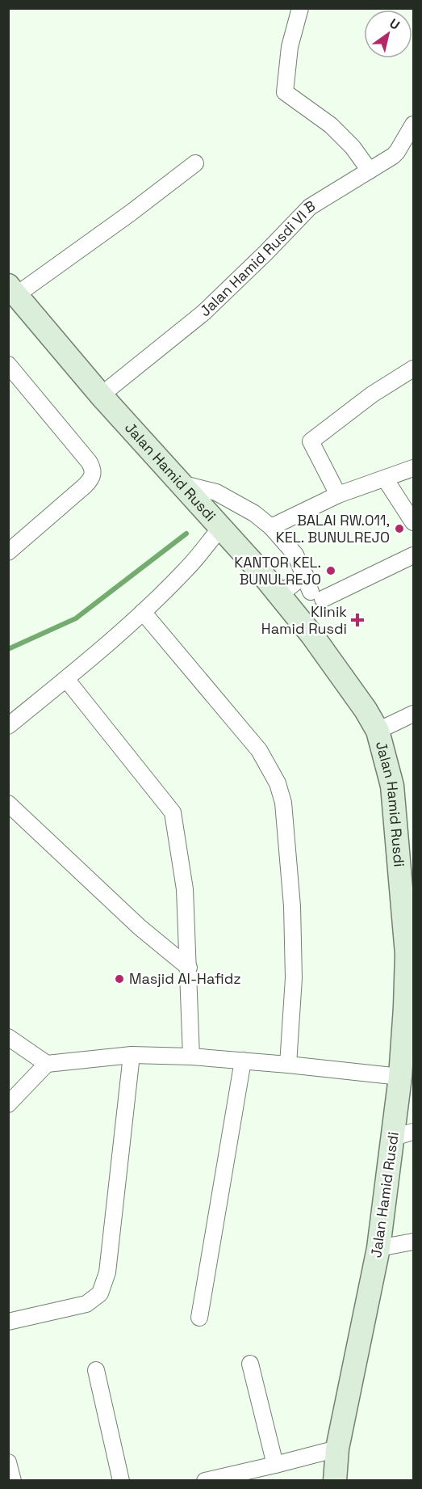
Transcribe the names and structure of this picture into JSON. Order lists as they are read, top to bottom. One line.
{"streets":{"street":["Jalan Hamid Rusdi VI B","Jalan Hamid Rusdi"]},"crossings":[["Jalan Hamid Rusdi VI B","Jalan Hamid Rusdi"]],"places":{"other":["BALAI RW.011, KEL. BUNULREJO","KANTOR KEL. BUNULREJO","Masjid Al-Hafidz"],"health":["Klinik Hamid Rusdi"]},"north":"top right"}
